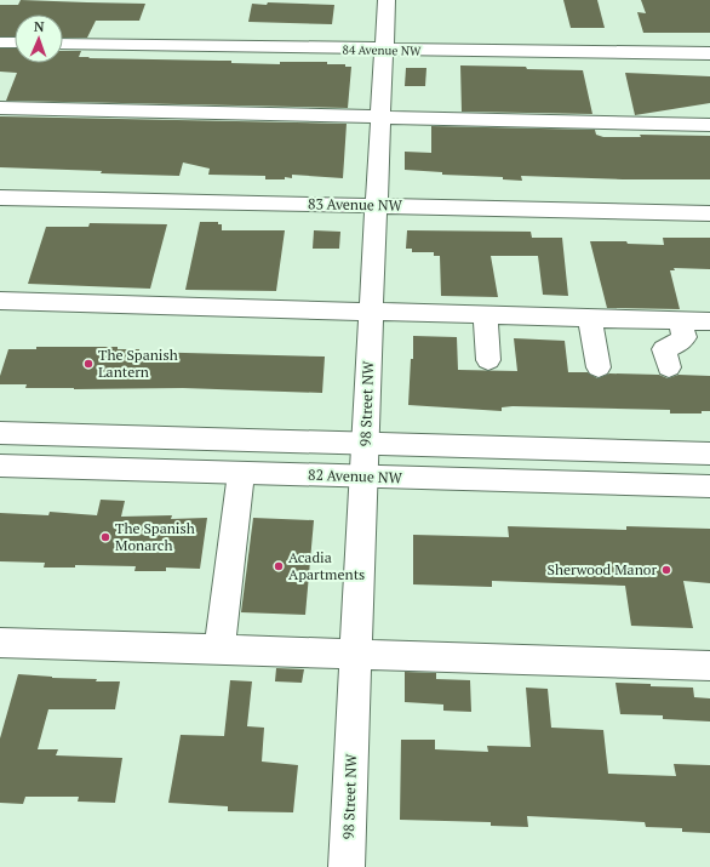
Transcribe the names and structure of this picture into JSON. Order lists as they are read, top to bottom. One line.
{"streets":{"street":["84 Avenue NW","83 Avenue NW","98 Street NW","82 Avenue NW"]},"crossings":[["84 Avenue NW","98 Street NW"],["83 Avenue NW","98 Street NW"],["98 Street NW","82 Avenue NW"]],"places":["The Spanish Lantern","The Spanish Monarch","Acadia Apartments","Sherwood Manor"],"north":"top"}
